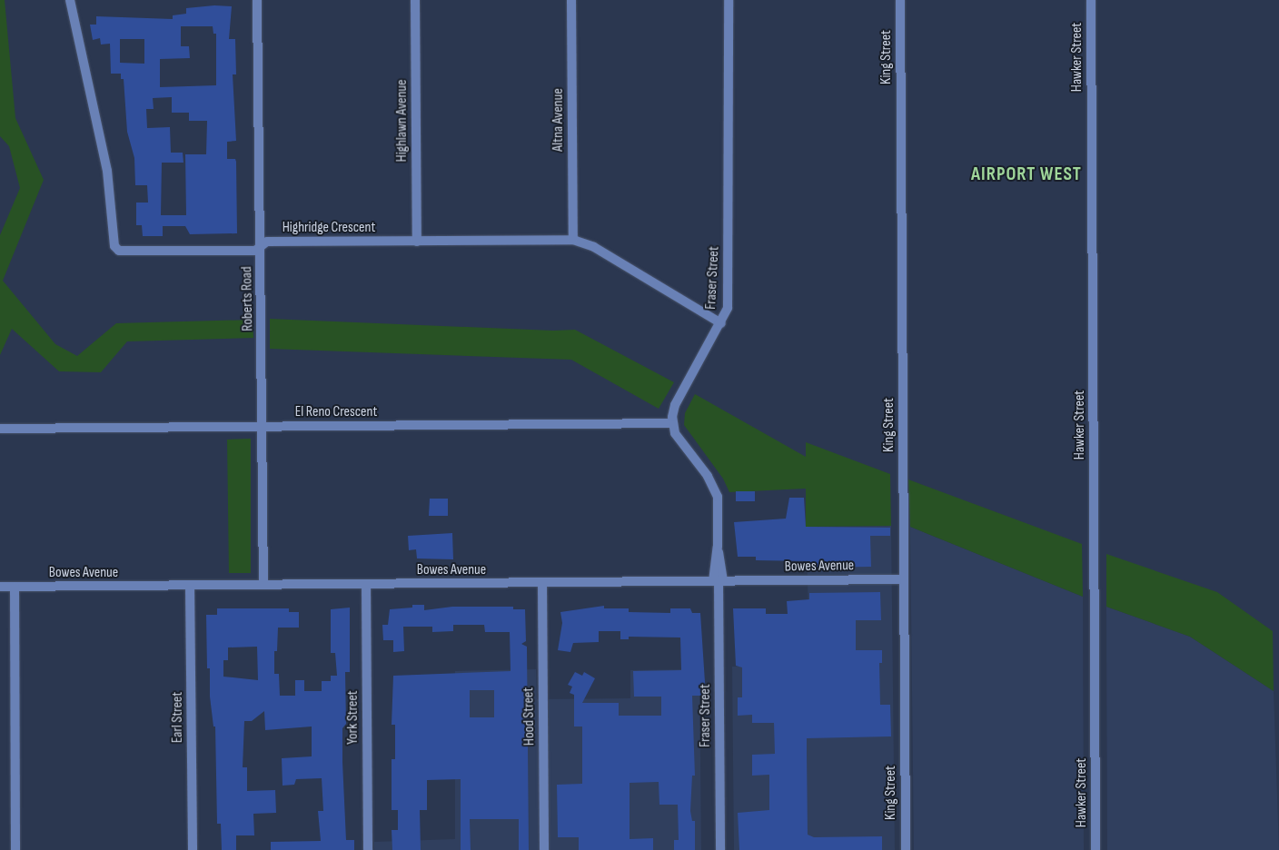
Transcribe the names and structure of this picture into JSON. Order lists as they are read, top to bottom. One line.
{"streets":{"street":["King Street","Hawker Street","Altna Avenue","Highlawn Avenue","Highridge Crescent","Fraser Street","Roberts Road","El Reno Crescent","Bowes Avenue","Hood Street","Earl Street","York Street"]},"crossings":[["King Street","Bowes Avenue"],["Altna Avenue","Highridge Crescent"],["Highlawn Avenue","Highridge Crescent"],["Highridge Crescent","Fraser Street"],["Highridge Crescent","Roberts Road"],["Fraser Street","El Reno Crescent"],["Fraser Street","Bowes Avenue"],["Roberts Road","El Reno Crescent"],["Roberts Road","Bowes Avenue"],["Bowes Avenue","Hood Street"],["Bowes Avenue","Earl Street"],["Bowes Avenue","York Street"]],"districts":["AIRPORT WEST"]}
